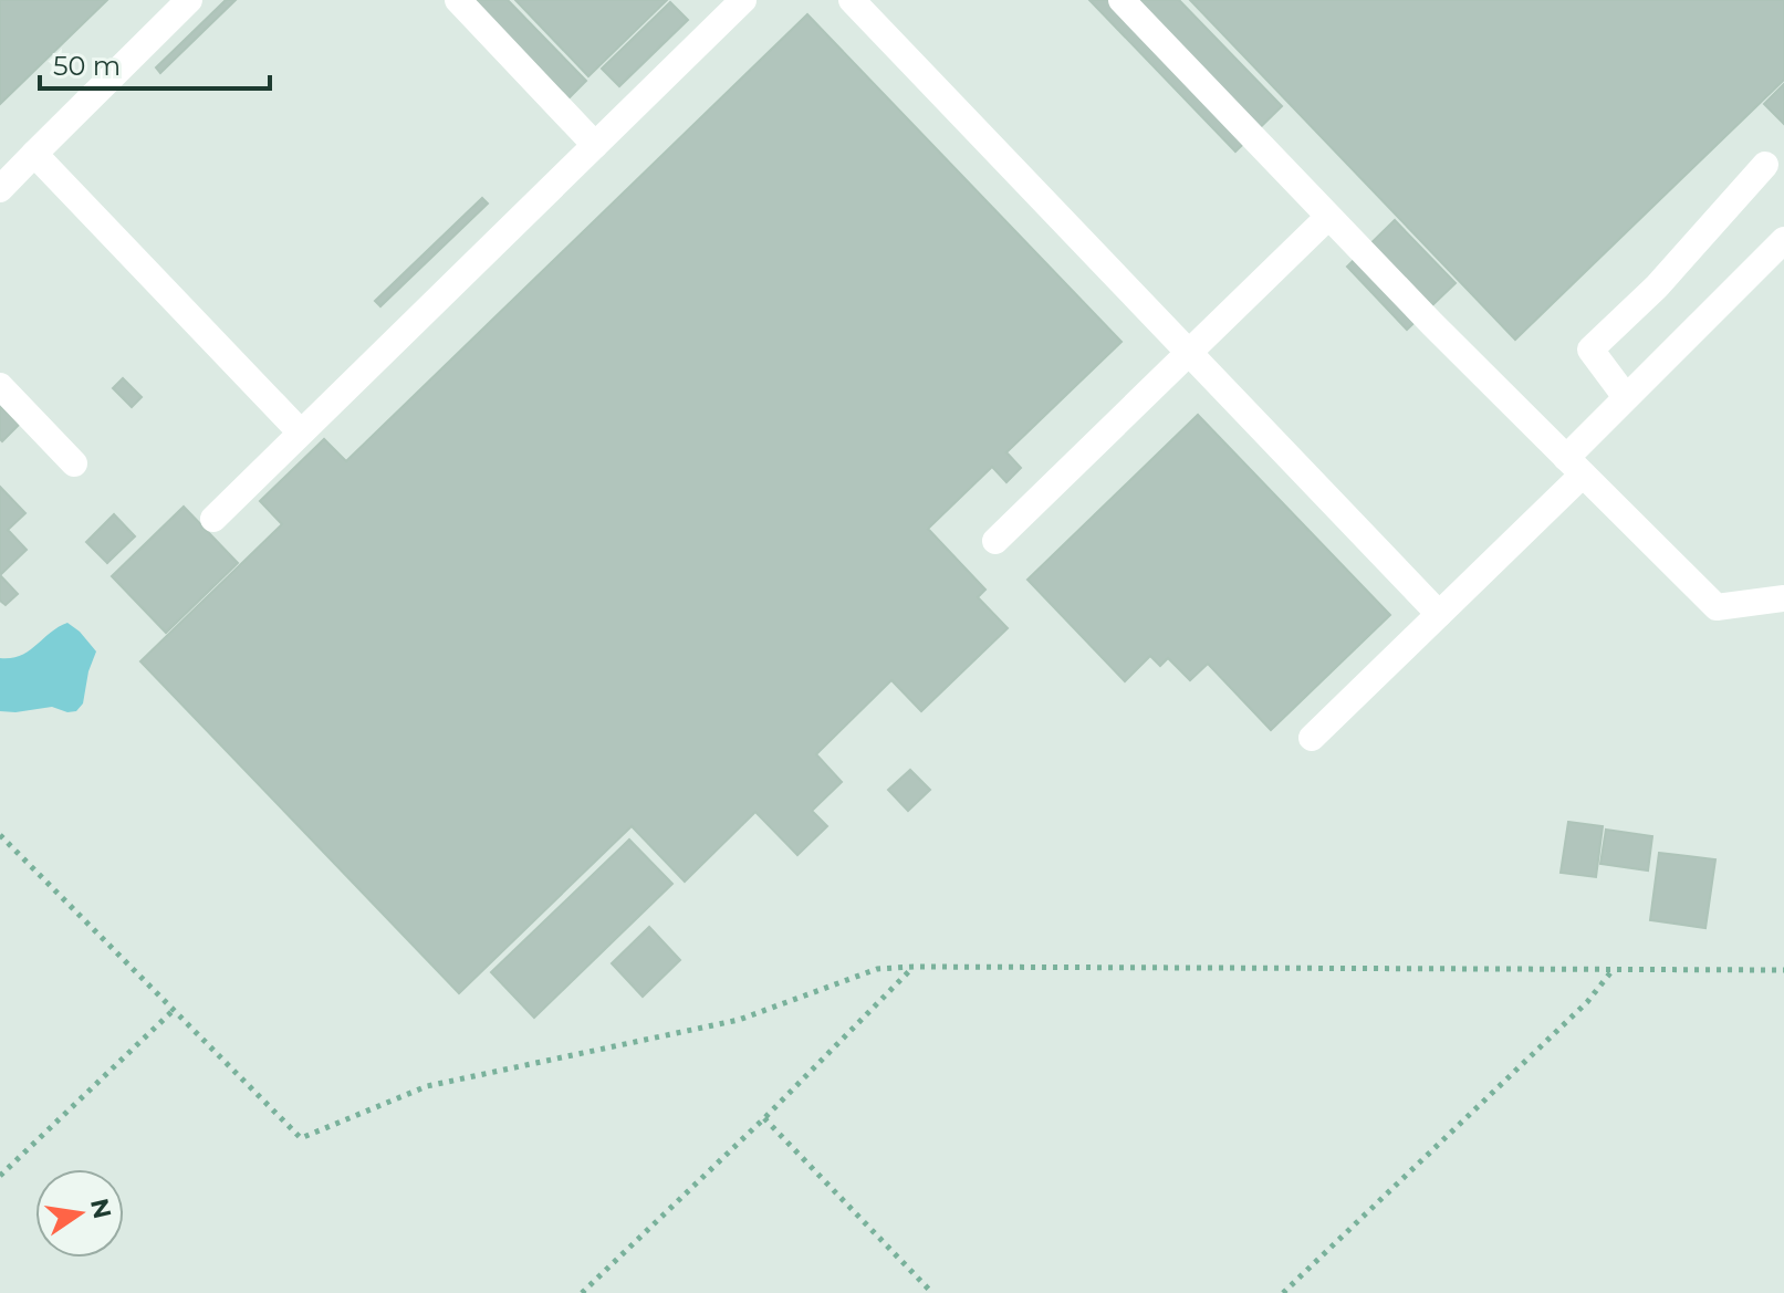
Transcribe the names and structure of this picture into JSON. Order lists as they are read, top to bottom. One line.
{"scale_bar":"50 m","north":"right"}
